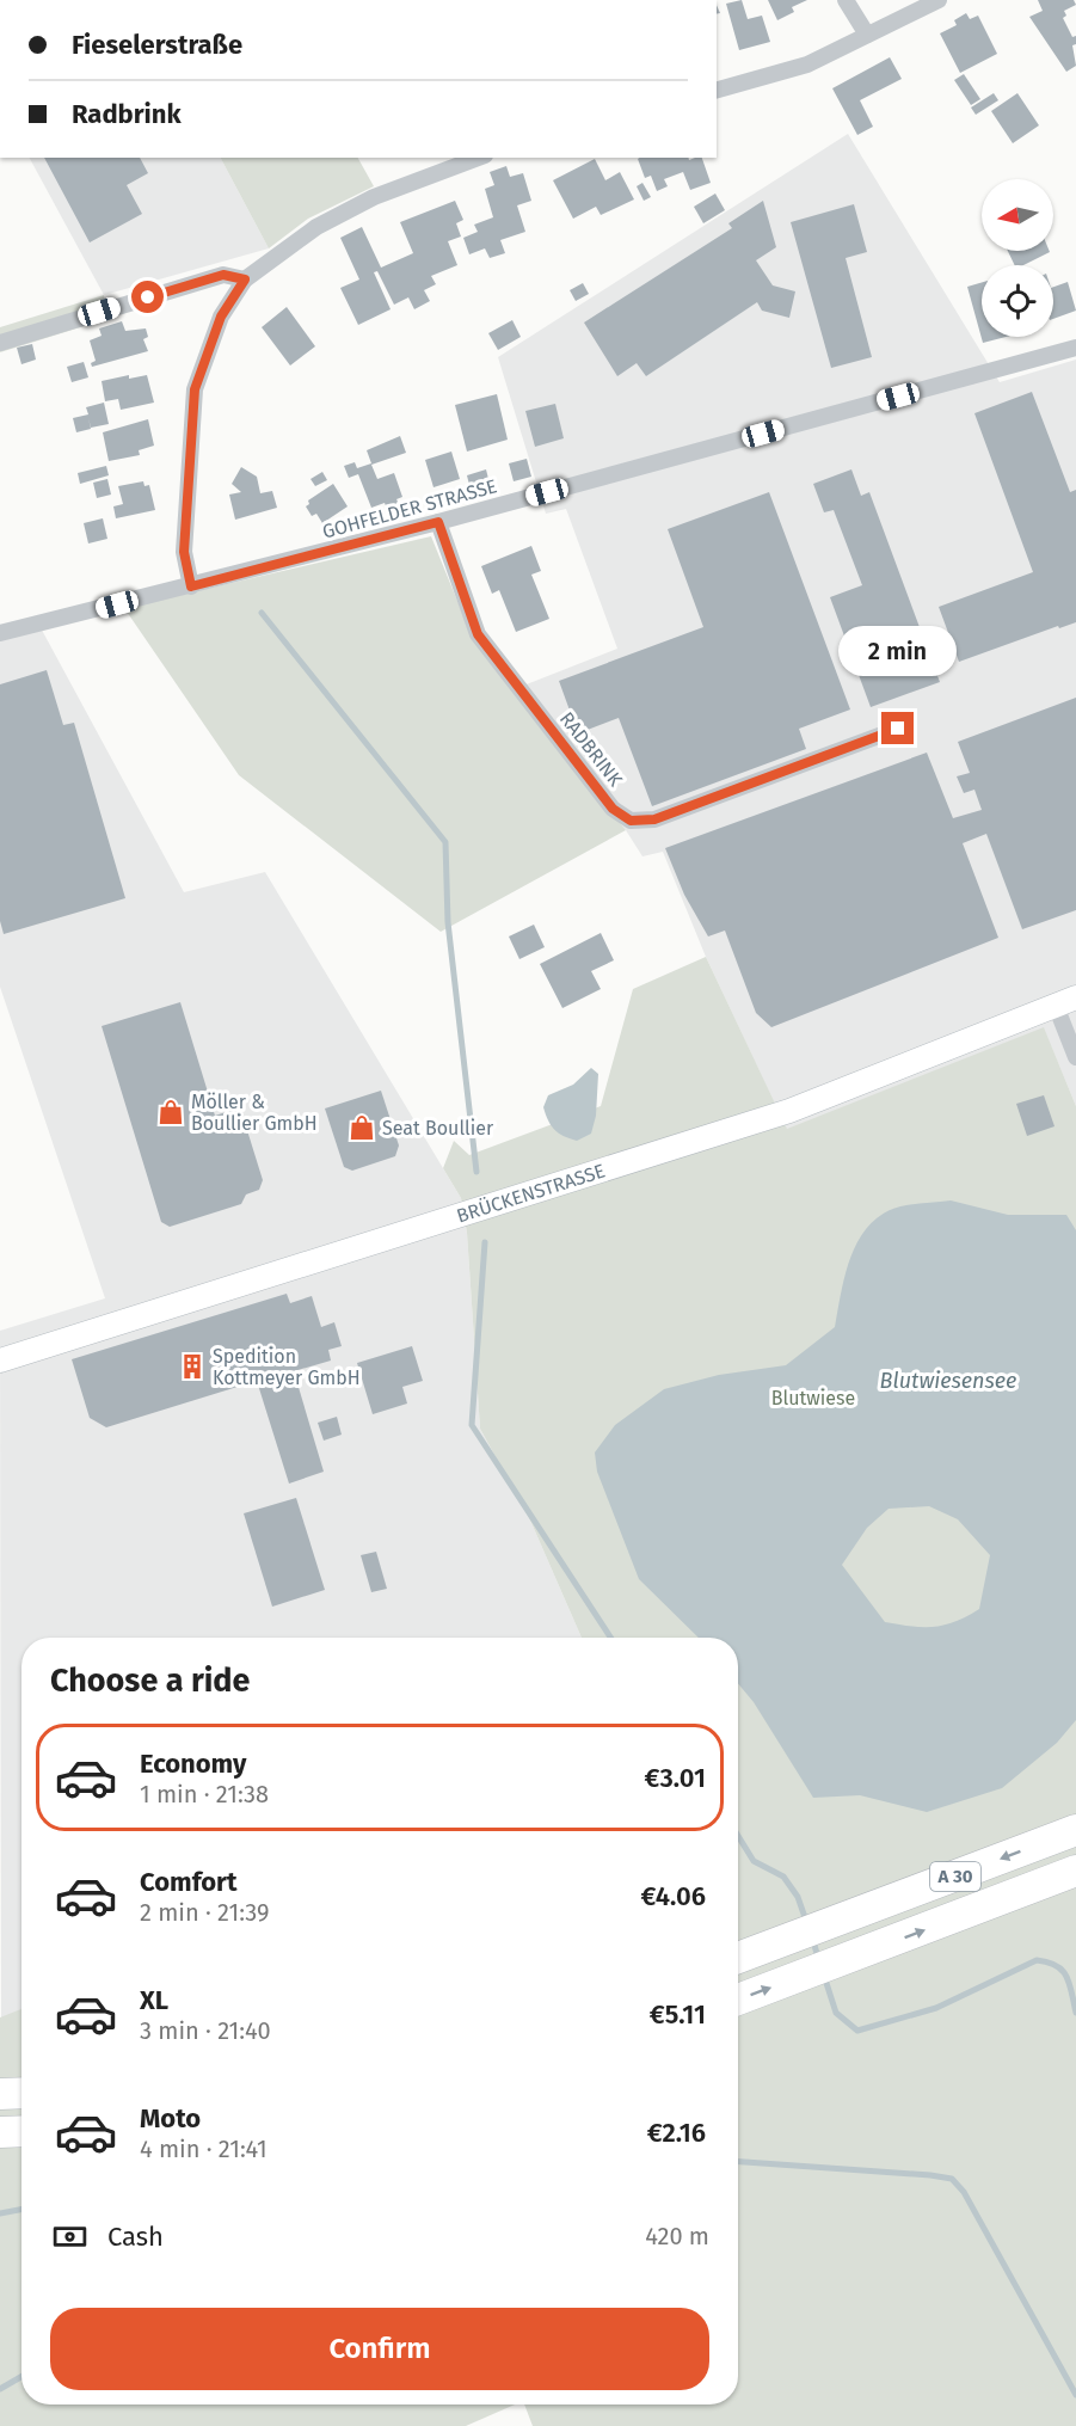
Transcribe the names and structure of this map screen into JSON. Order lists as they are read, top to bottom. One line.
{"streets":{"highway":["A 30"],"main road":["BRÜCKENSTRASSE"],"street":["GOHFELDER STRASSE","RADBRINK"]},"crossings":[["GOHFELDER STRASSE","RADBRINK"]],"water":["Blutwiesensee"],"parks":["Blutwiese"],"places":{"shop":["Möller & Boullier GmbH","Seat Boullier"],"building":["Spedition Kottmeyer GmbH"]},"north":"left","page":{"banner":["Fieselerstraße","Radbrink"],"bubble":"2 min","heading":"Choose a ride","list":[{"name":"Economy","note":"1 min · 21:38","value":"€3.01"},{"name":"Comfort","note":"2 min · 21:39","value":"€4.06"},{"name":"XL","note":"3 min · 21:40","value":"€5.11"},{"name":"Moto","note":"4 min · 21:41","value":"€2.16"}],"pay":["Cash","420 m"],"buttons":"Confirm"}}
